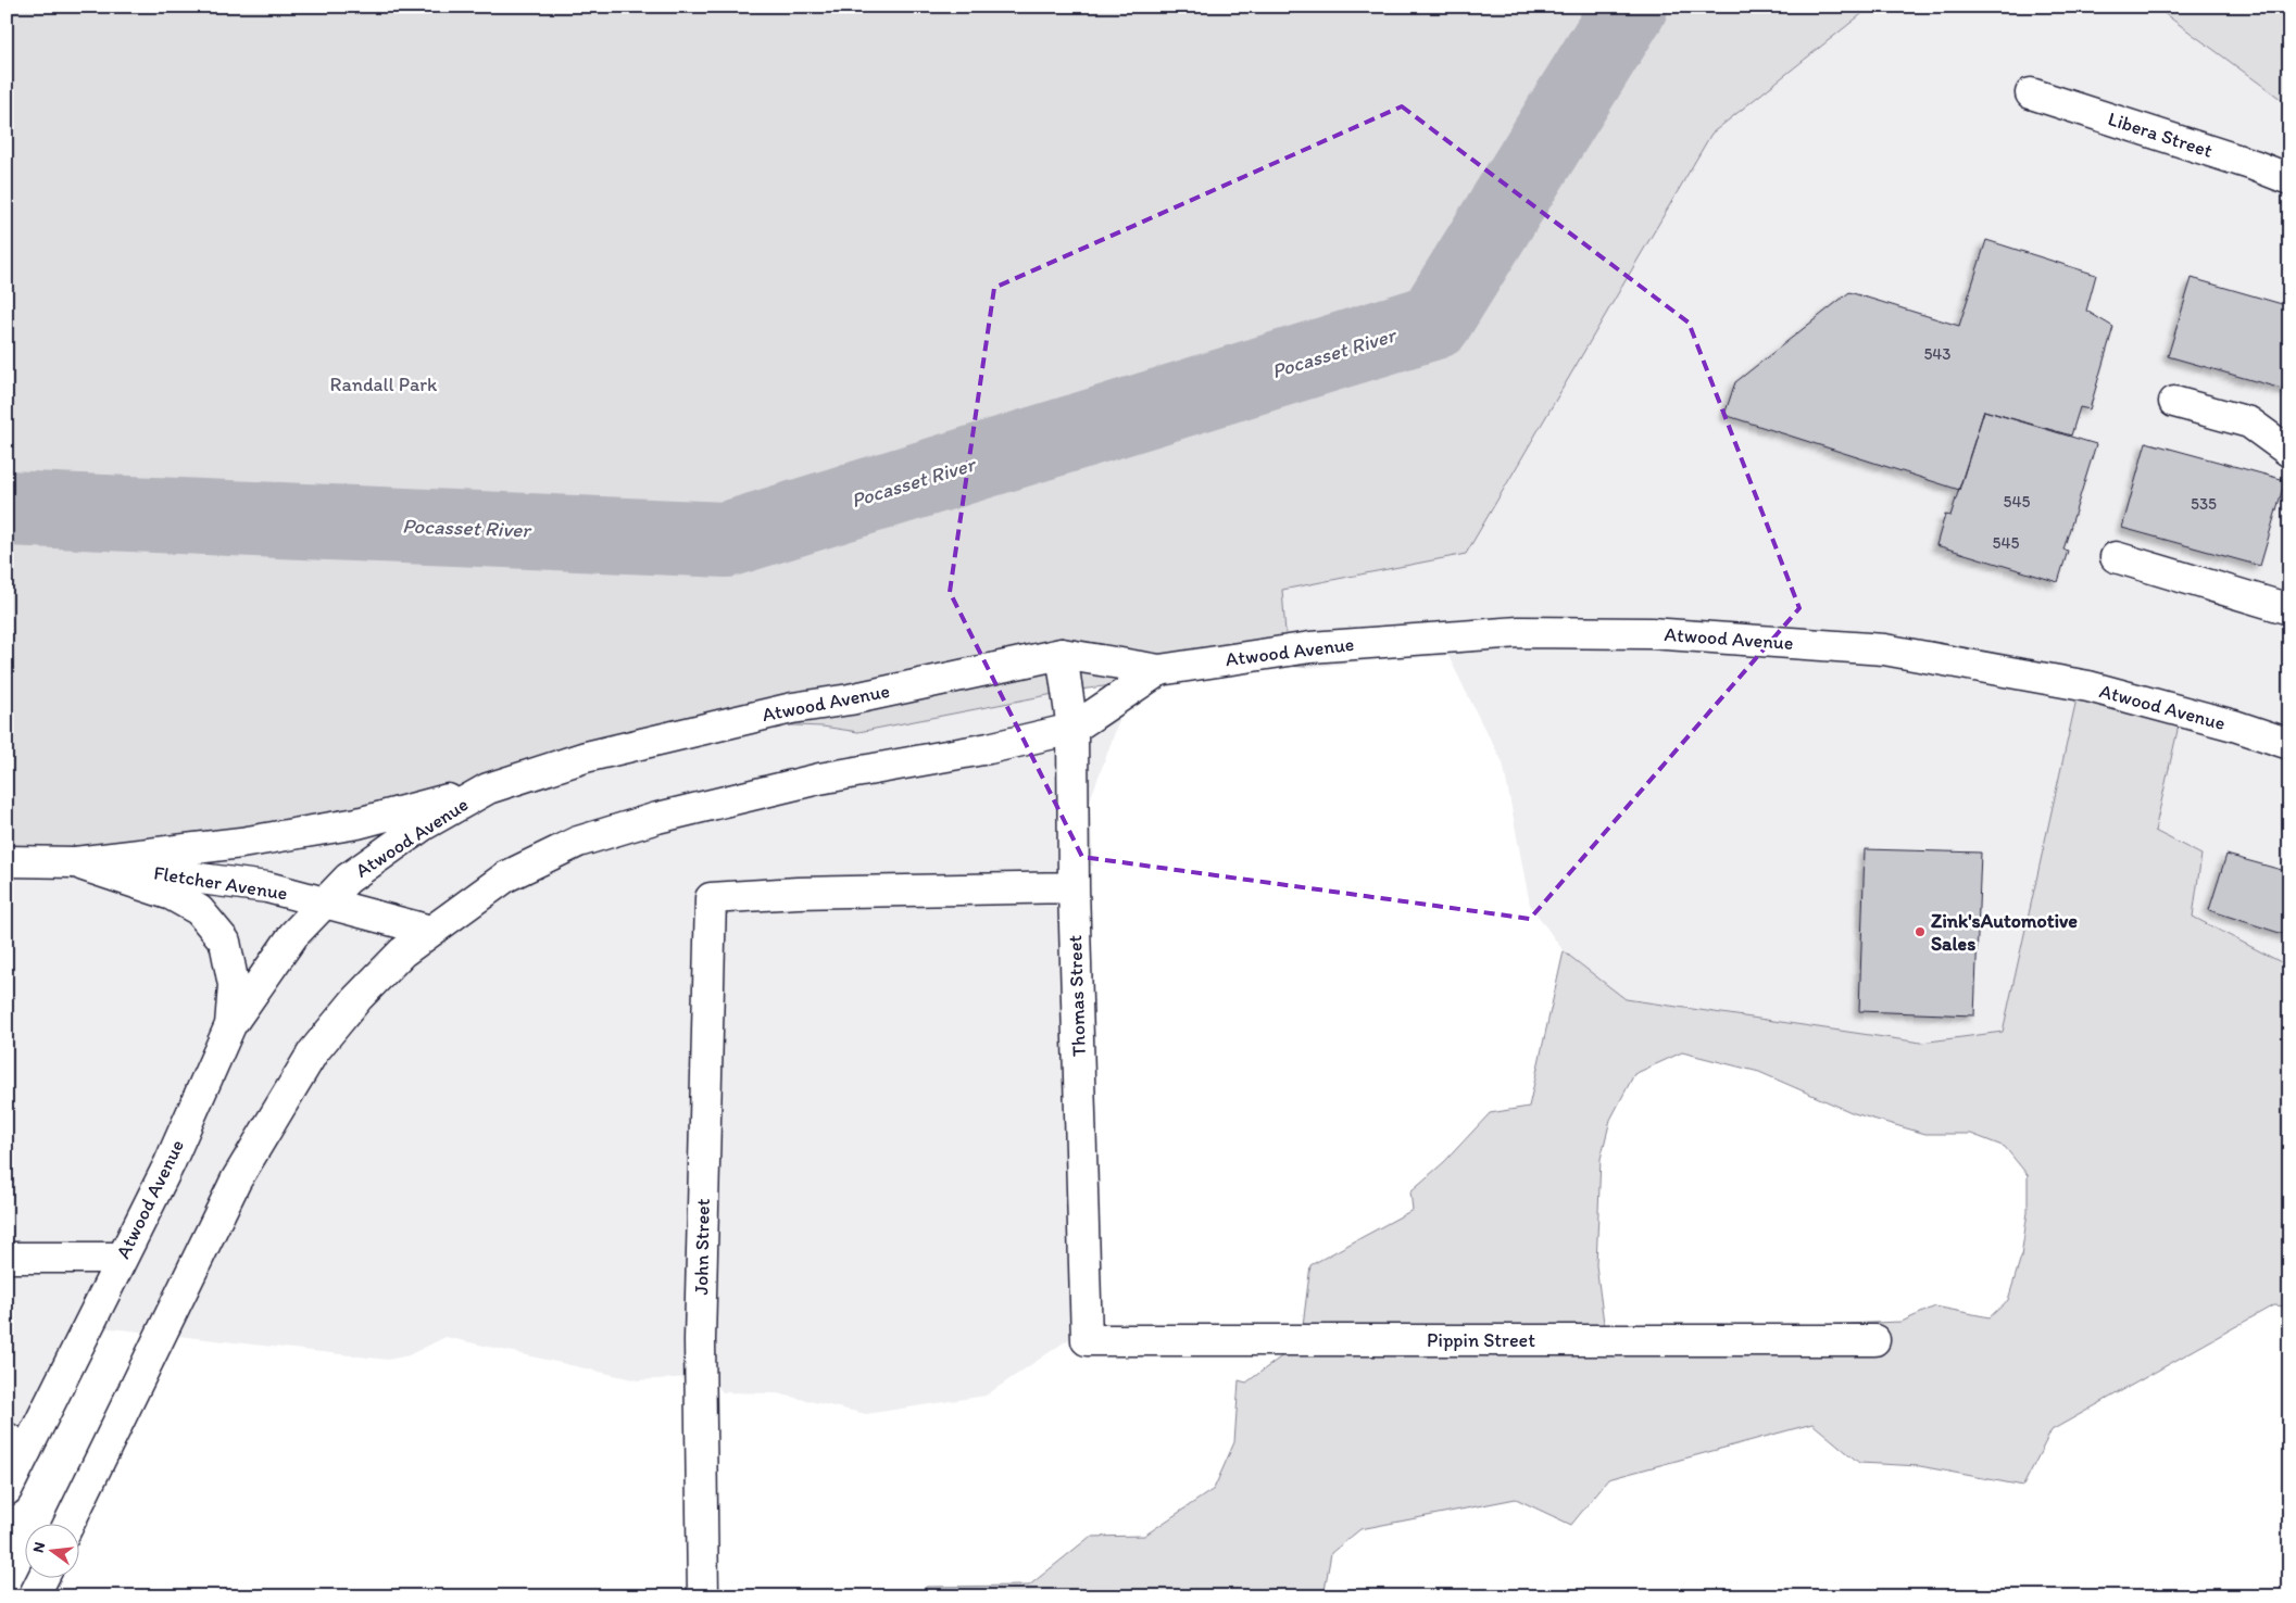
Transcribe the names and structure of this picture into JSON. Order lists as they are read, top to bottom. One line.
{"streets":{"main road":["Libera Street","Atwood Avenue","Fletcher Avenue","Thomas Street","John Street","Pippin Street"]},"crossings":[["Atwood Avenue","Fletcher Avenue"],["Atwood Avenue","Thomas Street"],["Thomas Street","John Street"],["Thomas Street","Pippin Street"]],"water":["Pocasset River"],"parks":["Randall Park"],"places":["Zink'sAutomotive Sales"],"house_numbers":["543","545","535","545"],"north":"left"}
